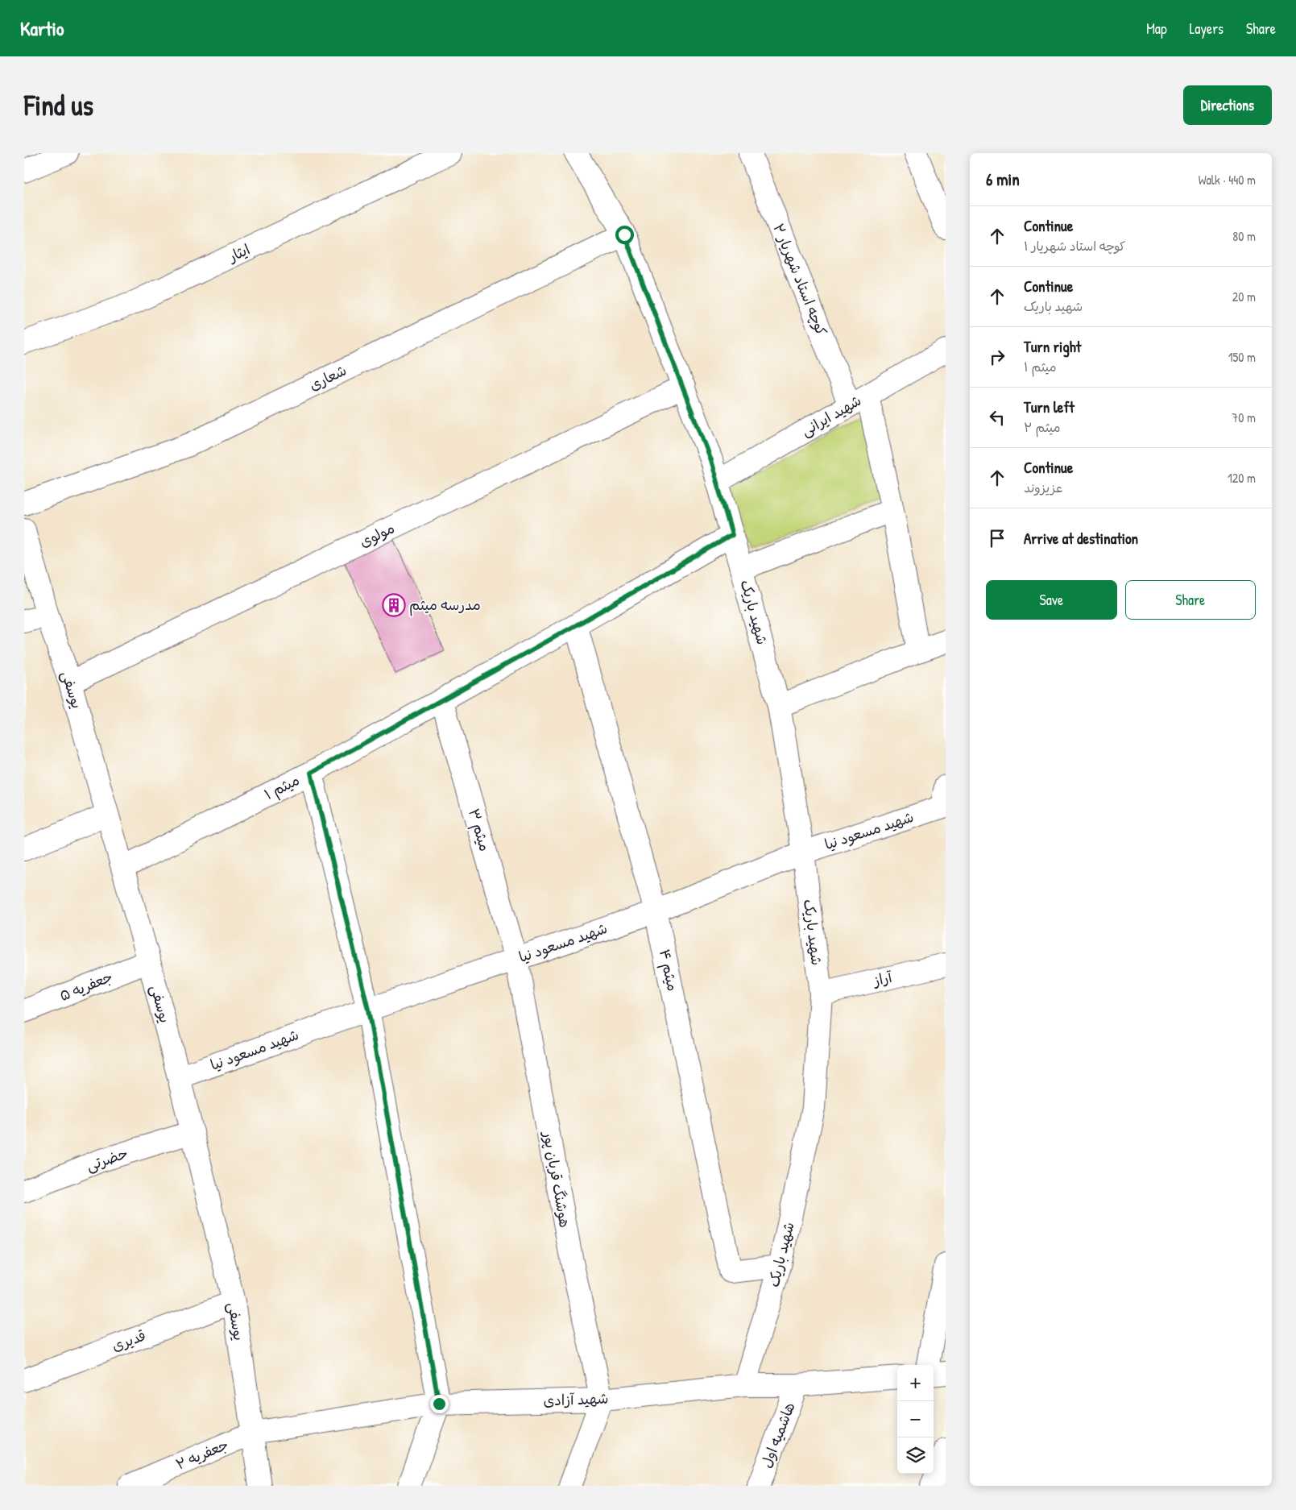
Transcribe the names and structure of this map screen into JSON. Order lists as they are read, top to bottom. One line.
{"streets":{"street":["ایثار","کوچه استاد شهریار ۲","شعاری","شهید ایرانی","مولوی","شهید باریک","یوسفی","میثم ۱","میثم ۳","شهید مسعود نیا","میثم ۴","آراز","جعفریه ۵","حضرتی","هوشنگ قربان پور","قدیری","شهید آزادی","هاشمیه اول","جعفریه ۲"]},"crossings":[["کوچه استاد شهریار ۲","شهید ایرانی"],["شعاری","شهید باریک"],["شهید ایرانی","شهید باریک"],["مولوی","شهید باریک"],["مولوی","یوسفی"],["شهید باریک","میثم ۱"],["شهید باریک","شهید مسعود نیا"],["شهید باریک","میثم ۴"],["شهید باریک","آراز"],["شهید باریک","شهید آزادی"],["یوسفی","میثم ۱"],["یوسفی","شهید مسعود نیا"],["یوسفی","جعفریه ۵"],["یوسفی","حضرتی"],["یوسفی","قدیری"],["یوسفی","شهید آزادی"],["یوسفی","جعفریه ۲"],["میثم ۱","میثم ۳"],["میثم ۱","میثم ۴"],["میثم ۳","شهید مسعود نیا"],["میثم ۳","هوشنگ قربان پور"],["شهید مسعود نیا","میثم ۴"],["شهید مسعود نیا","هوشنگ قربان پور"],["هوشنگ قربان پور","شهید آزادی"],["شهید آزادی","هاشمیه اول"],["شهید آزادی","جعفریه ۲"]],"places":{"building":["مدرسه میثم"]},"page":{"header":"Kartio","nav":["Map","Layers","Share"],"buttons":["Directions",["Save","Share"]],"title":"Find us","heading":["6 min","Walk · 440 m"],"list":[["Continue","کوچه استاد شهریار ۱","80 m"],["Continue","شهید باریک","20 m"],["Turn right","میثم ۱","150 m"],["Turn left","میثم ۲","70 m"],["Continue","عزیزوند","120 m"],"Arrive at destination"],"map_buttons":["+","−"]}}
